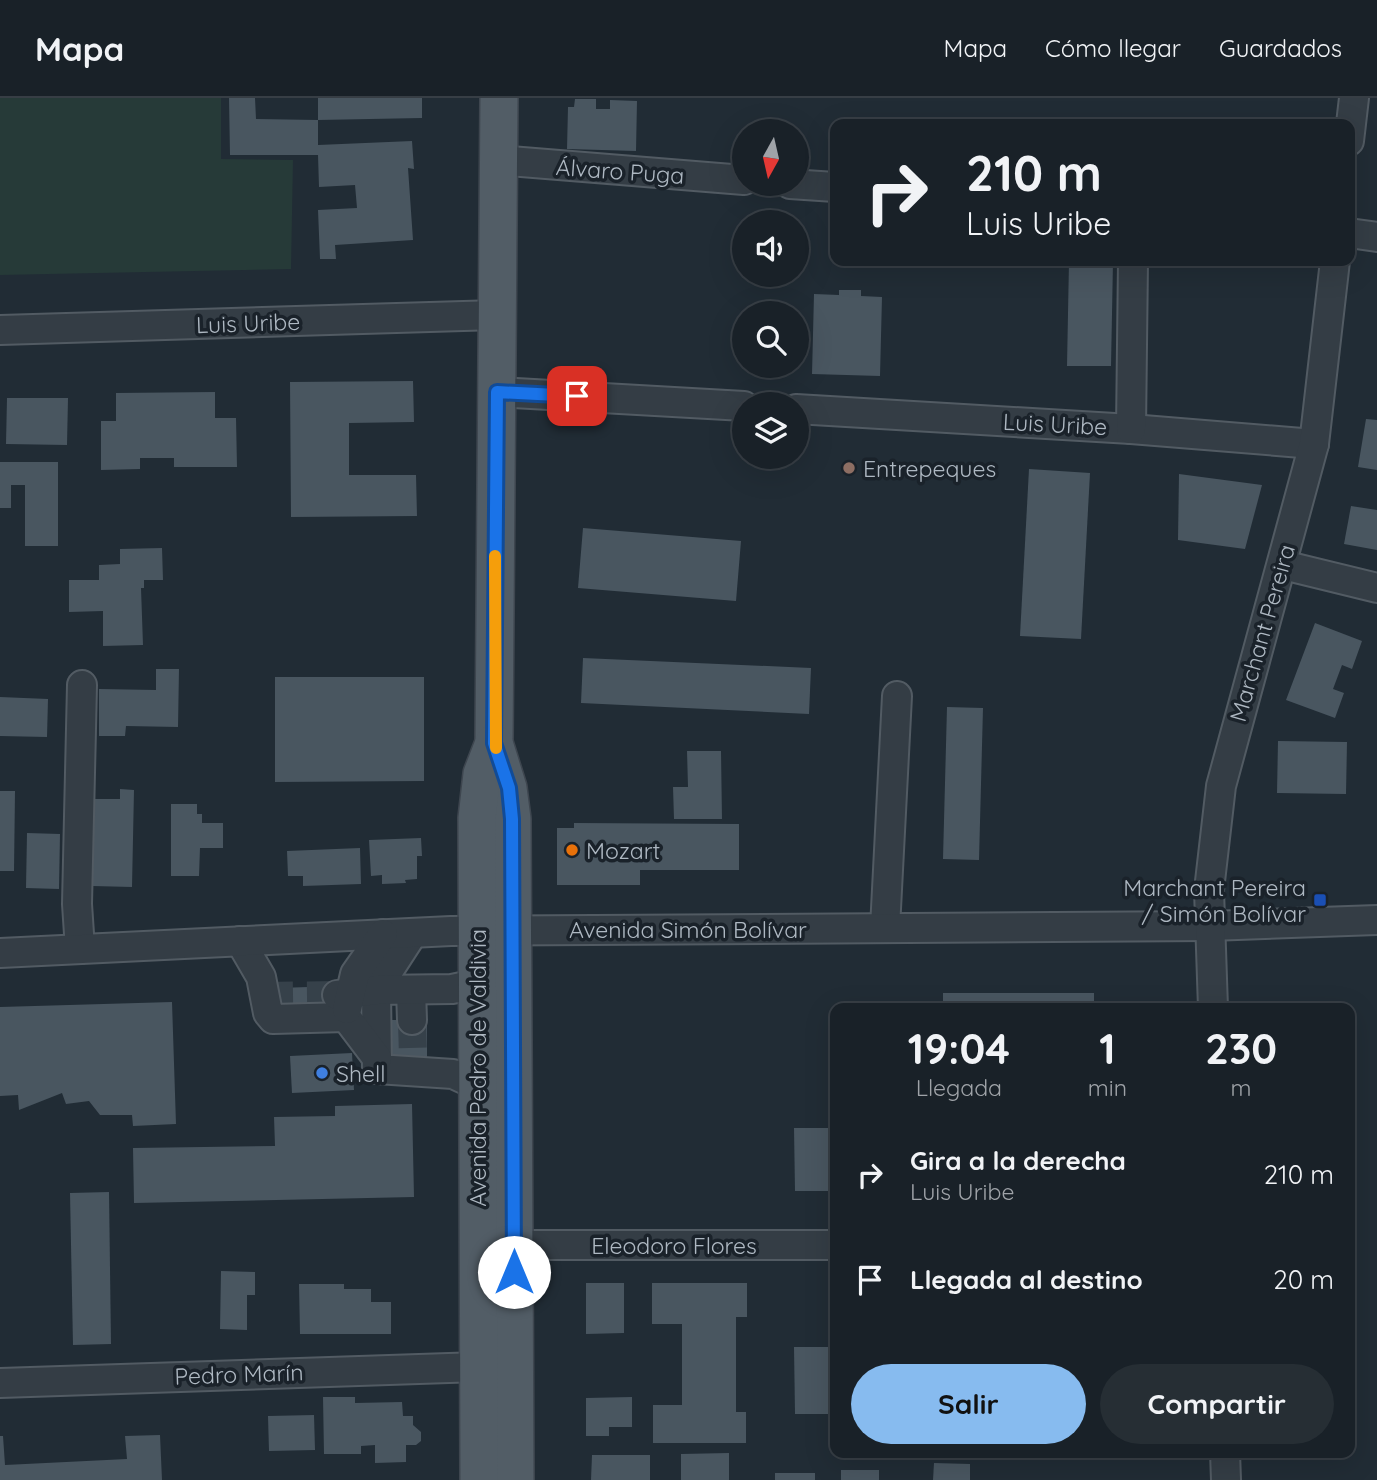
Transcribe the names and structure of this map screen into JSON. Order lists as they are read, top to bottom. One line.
{"streets":{"main road":["Avenida Pedro de Valdivia"],"street":["Álvaro Puga","Luis Uribe","Marchant Pereira","Avenida Simón Bolívar","Eleodoro Flores","Pedro Marín"]},"crossings":[["Álvaro Puga","Avenida Pedro de Valdivia"],["Luis Uribe","Marchant Pereira"],["Luis Uribe","Avenida Pedro de Valdivia"],["Marchant Pereira","Avenida Simón Bolívar"],["Avenida Simón Bolívar","Avenida Pedro de Valdivia"],["Avenida Pedro de Valdivia","Eleodoro Flores"],["Avenida Pedro de Valdivia","Pedro Marín"]],"places":{"other":["Entrepeques","Mozart","Shell"],"transit":["Marchant Pereira / Simón Bolívar"]},"north":"bottom","page":{"header":"Mapa","nav":["Mapa","Cómo llegar","Guardados"],"turn":["210 m","Luis Uribe"],"eta":["19:04","Llegada","1","min","230","m"],"list":[{"name":"Gira a la derecha","note":"Luis Uribe","value":"210 m"},{"name":"Llegada al destino","value":"20 m"}],"buttons":["Salir","Compartir"]}}
